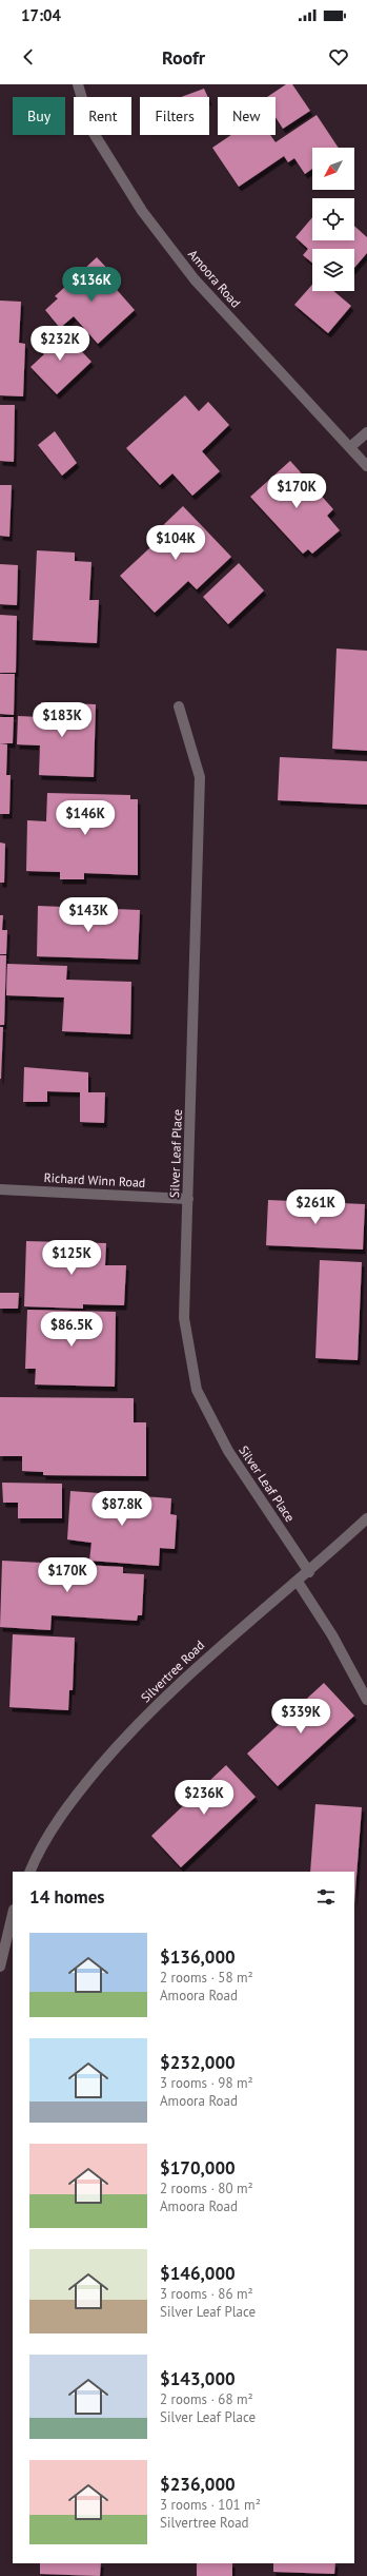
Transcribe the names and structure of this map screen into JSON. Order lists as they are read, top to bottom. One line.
{"streets":{"street":["Amoora Road","Silver Leaf Place","Richard Winn Road","Silvertree Road"]},"crossings":[["Silver Leaf Place","Richard Winn Road"],["Silver Leaf Place","Silvertree Road"]],"north":"bottom left","page":{"status":"17:04","header":"Roofr","chip":["Buy","Rent","Filters","New"],"price":["$136K","$232K","$170K","$104K","$183K","$146K","$143K","$261K","$125K","$86.5K","$87.8K","$170K","$339K","$236K"],"heading":"14 homes","list":[{"name":"$136,000","note":"2 rooms · 58 m² · Amoora Road"},{"name":"$232,000","note":"3 rooms · 98 m² · Amoora Road"},{"name":"$170,000","note":"2 rooms · 80 m² · Amoora Road"},{"name":"$146,000","note":"3 rooms · 86 m² · Silver Leaf Place"},{"name":"$143,000","note":"2 rooms · 68 m² · Silver Leaf Place"},{"name":"$236,000","note":"3 rooms · 101 m² · Silvertree Road"}]}}
